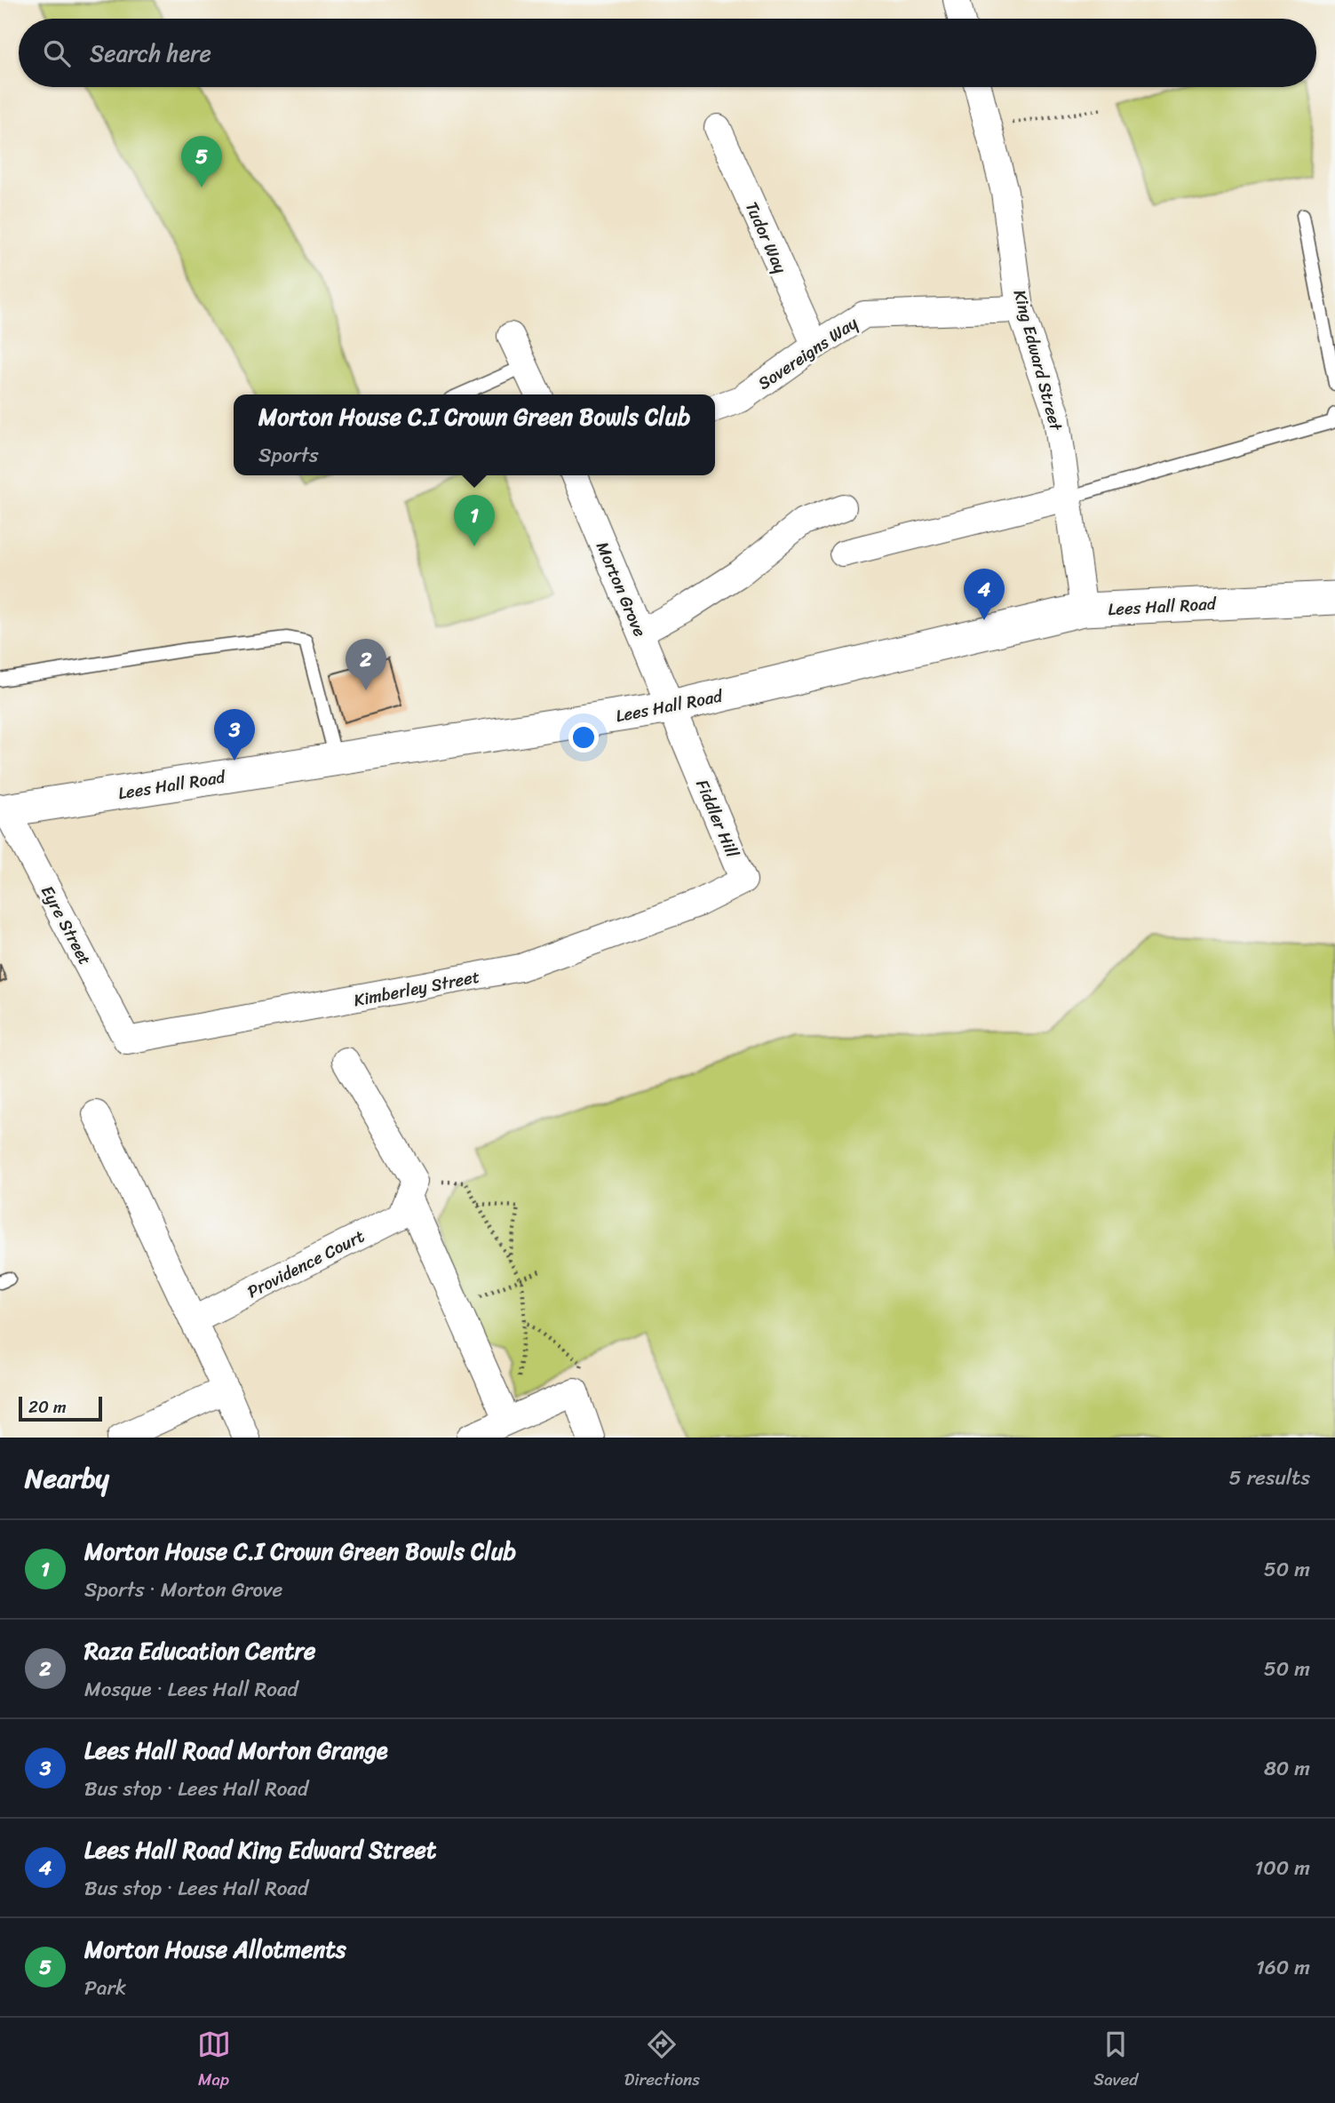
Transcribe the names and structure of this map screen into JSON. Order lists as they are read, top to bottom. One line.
{"streets":{"street":["Tudor Way","Sovereigns Way","King Edward Street","Morton Grove","Lees Hall Road","Fiddler Hill","Eyre Street","Kimberley Street","Providence Court"]},"crossings":[["Tudor Way","Sovereigns Way"],["Sovereigns Way","King Edward Street"],["King Edward Street","Lees Hall Road"],["Morton Grove","Lees Hall Road"],["Morton Grove","Fiddler Hill"],["Lees Hall Road","Fiddler Hill"],["Lees Hall Road","Eyre Street"],["Fiddler Hill","Kimberley Street"],["Eyre Street","Kimberley Street"]],"scale_bar":"20 m","page":{"search":"Search here","pins":["5","1","4","2","3"],"popup":["Morton House C.I Crown Green Bowls Club","Sports"],"scale":"20 m","heading":["Nearby","5 results"],"list":[{"mark":"1","name":"Morton House C.I Crown Green Bowls Club","note":"Sports · Morton Grove","value":"50 m"},{"mark":"2","name":"Raza Education Centre","note":"Mosque · Lees Hall Road","value":"50 m"},{"mark":"3","name":"Lees Hall Road Morton Grange","note":"Bus stop · Lees Hall Road","value":"80 m"},{"mark":"4","name":"Lees Hall Road King Edward Street","note":"Bus stop · Lees Hall Road","value":"100 m"},{"mark":"5","name":"Morton House Allotments","note":"Park","value":"160 m"}],"nav":["Map","Directions","Saved"]}}
